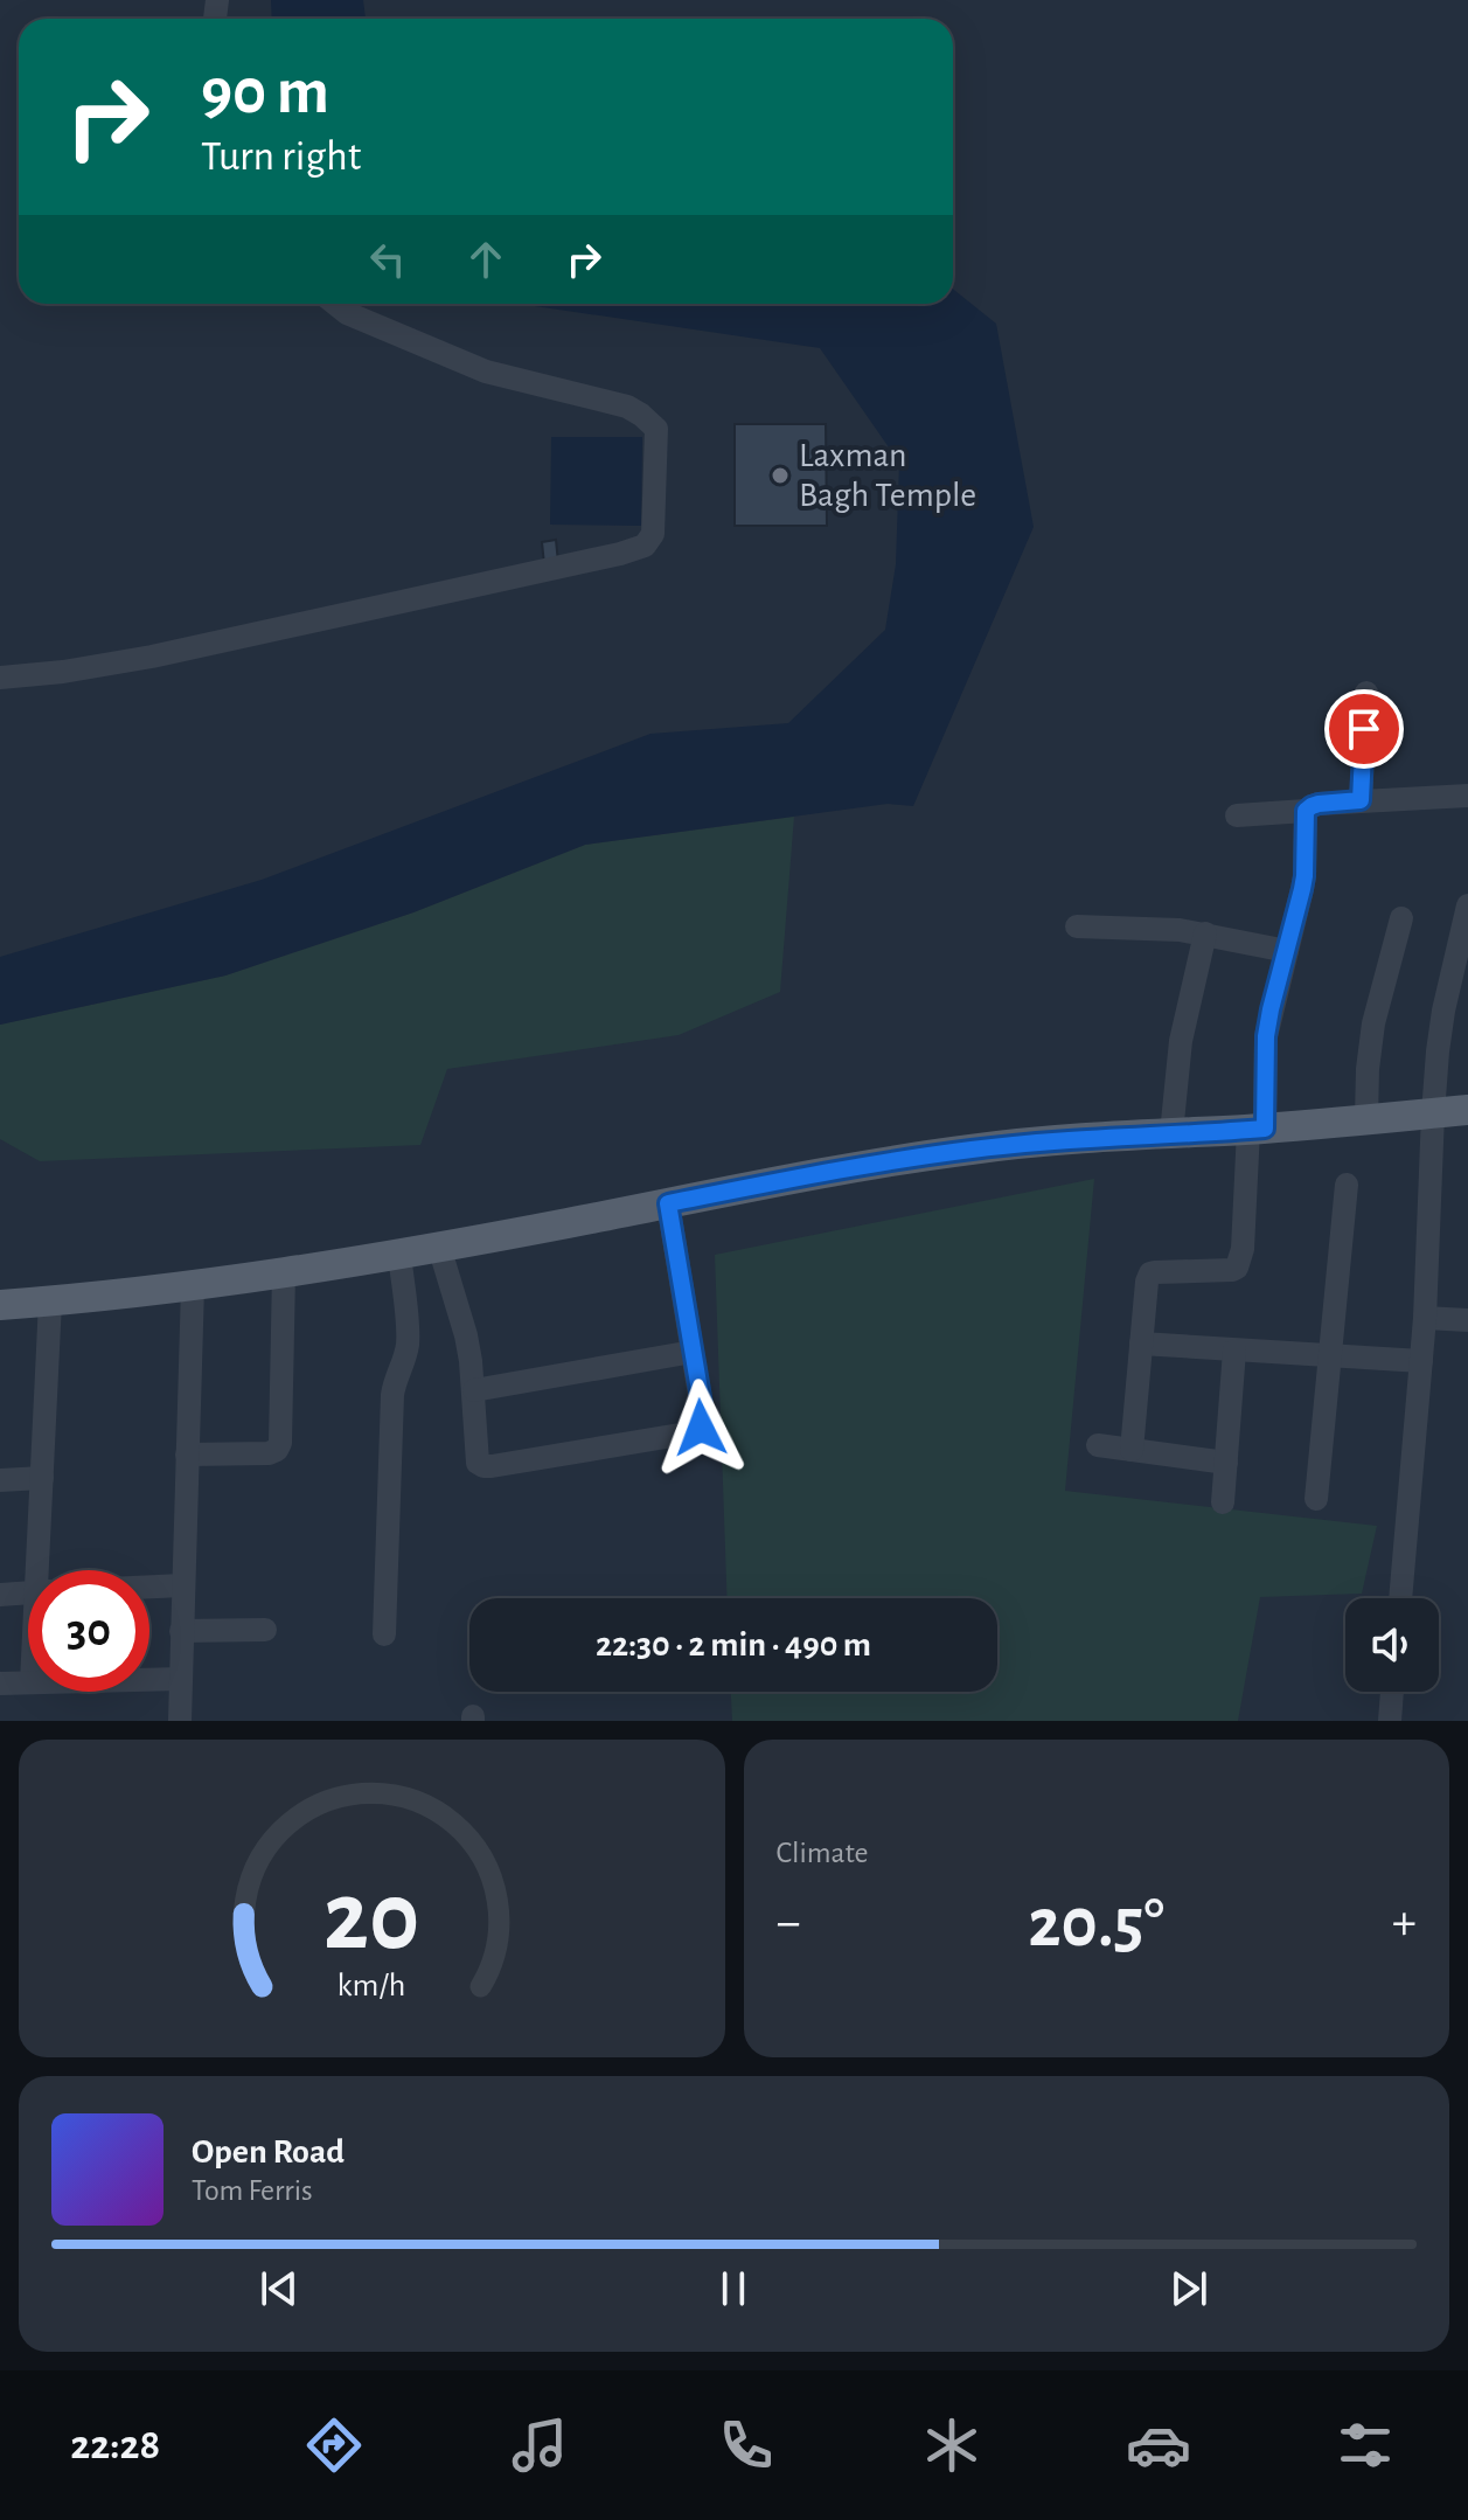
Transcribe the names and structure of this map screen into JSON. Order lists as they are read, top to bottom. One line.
{"places":["Laxman Bagh Temple"],"page":{"turn":["90 m","Turn right"],"limit":"30","trip":"22:30 · 2 min · 490 m","tile":"Climate","heat":["−","20.5°","+"],"song":["Open Road","Tom Ferris"],"tabs":"22:28","gauge":["20","km/h"]}}
